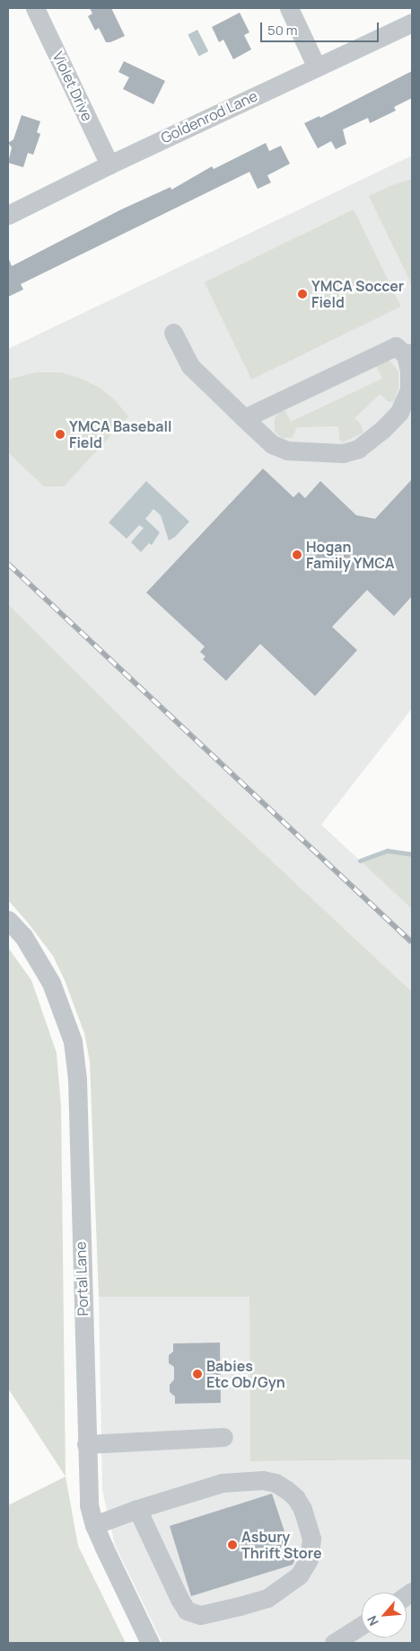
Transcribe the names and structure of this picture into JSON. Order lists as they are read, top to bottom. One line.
{"streets":{"street":["Violet Drive","Goldenrod Lane","Portal Lane"]},"crossings":[["Violet Drive","Goldenrod Lane"]],"places":["YMCA Soccer Field","YMCA Baseball Field","Hogan Family YMCA","Babies Etc Ob/Gyn","Asbury Thrift Store"],"scale_bar":"50 m","north":"bottom left"}
